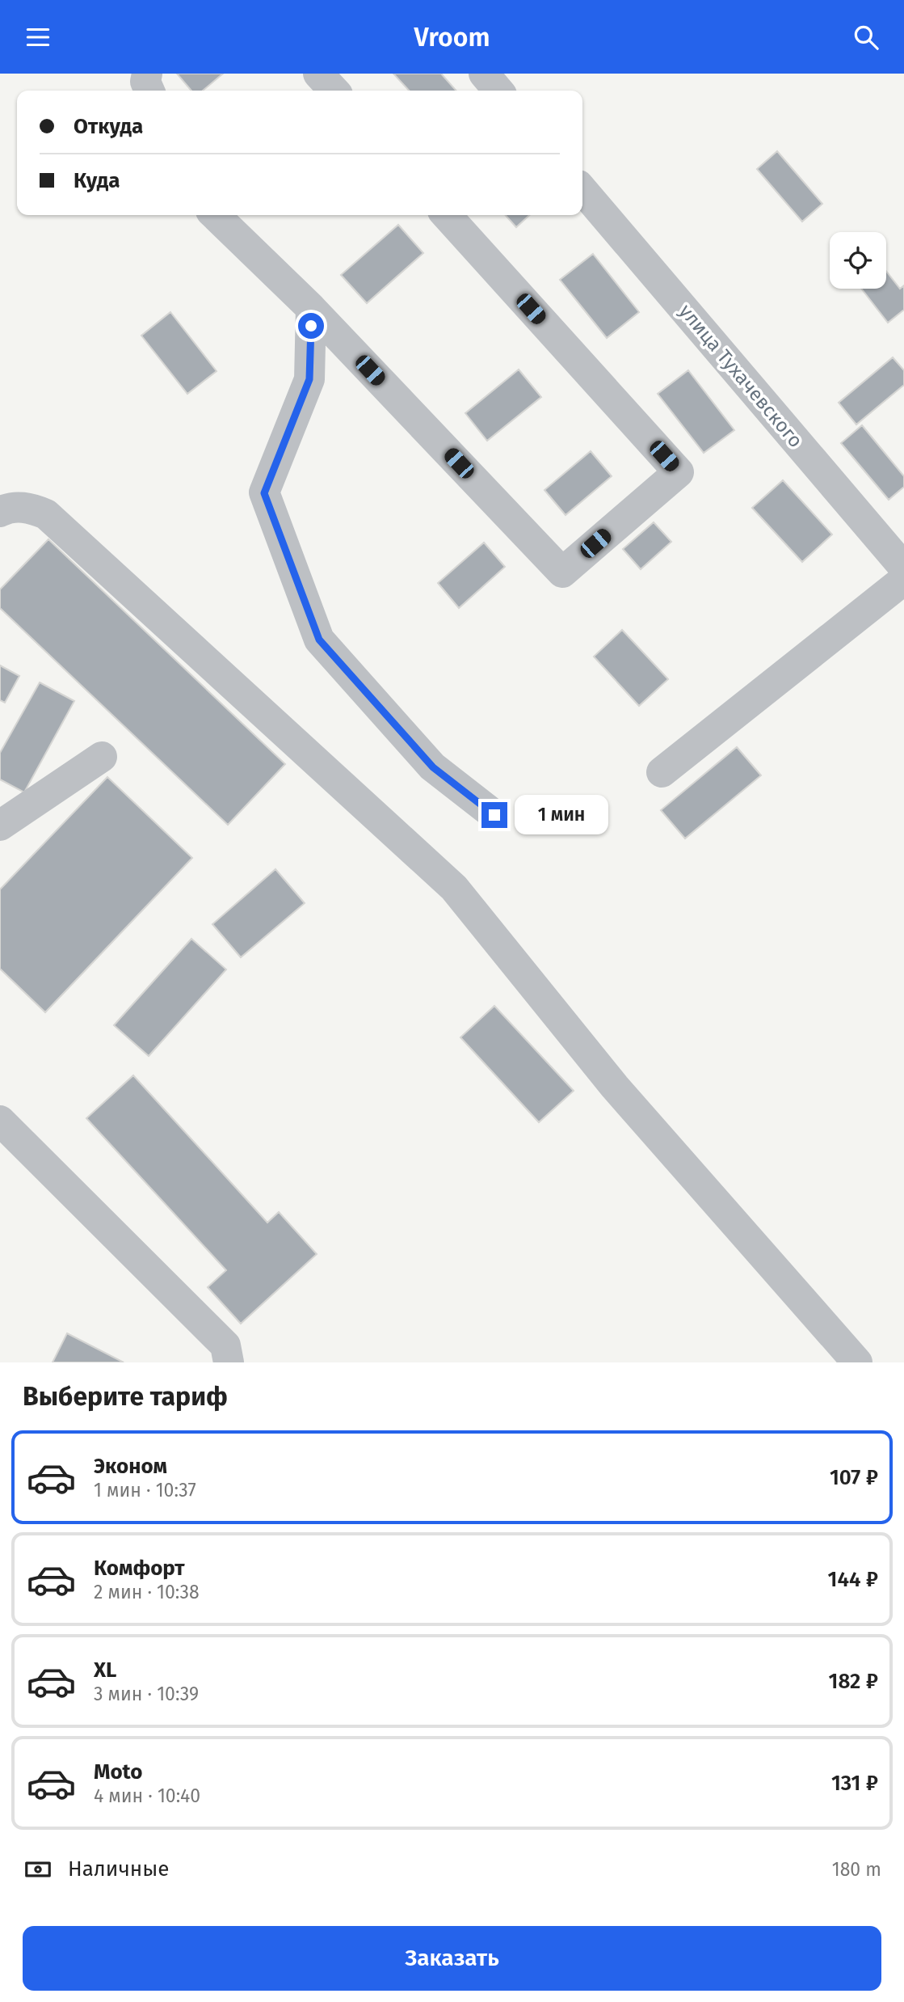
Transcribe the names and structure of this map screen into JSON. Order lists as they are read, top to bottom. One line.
{"streets":{"street":["улица Тухачевского"]},"page":{"header":"Vroom","banner":["Откуда","Куда"],"bubble":"1 мин","heading":"Выберите тариф","list":[{"name":"Эконом","note":"1 мин · 10:37","value":"107 ₽"},{"name":"Комфорт","note":"2 мин · 10:38","value":"144 ₽"},{"name":"XL","note":"3 мин · 10:39","value":"182 ₽"},{"name":"Moto","note":"4 мин · 10:40","value":"131 ₽"}],"pay":["Наличные","180 m"],"buttons":"Заказать"}}
